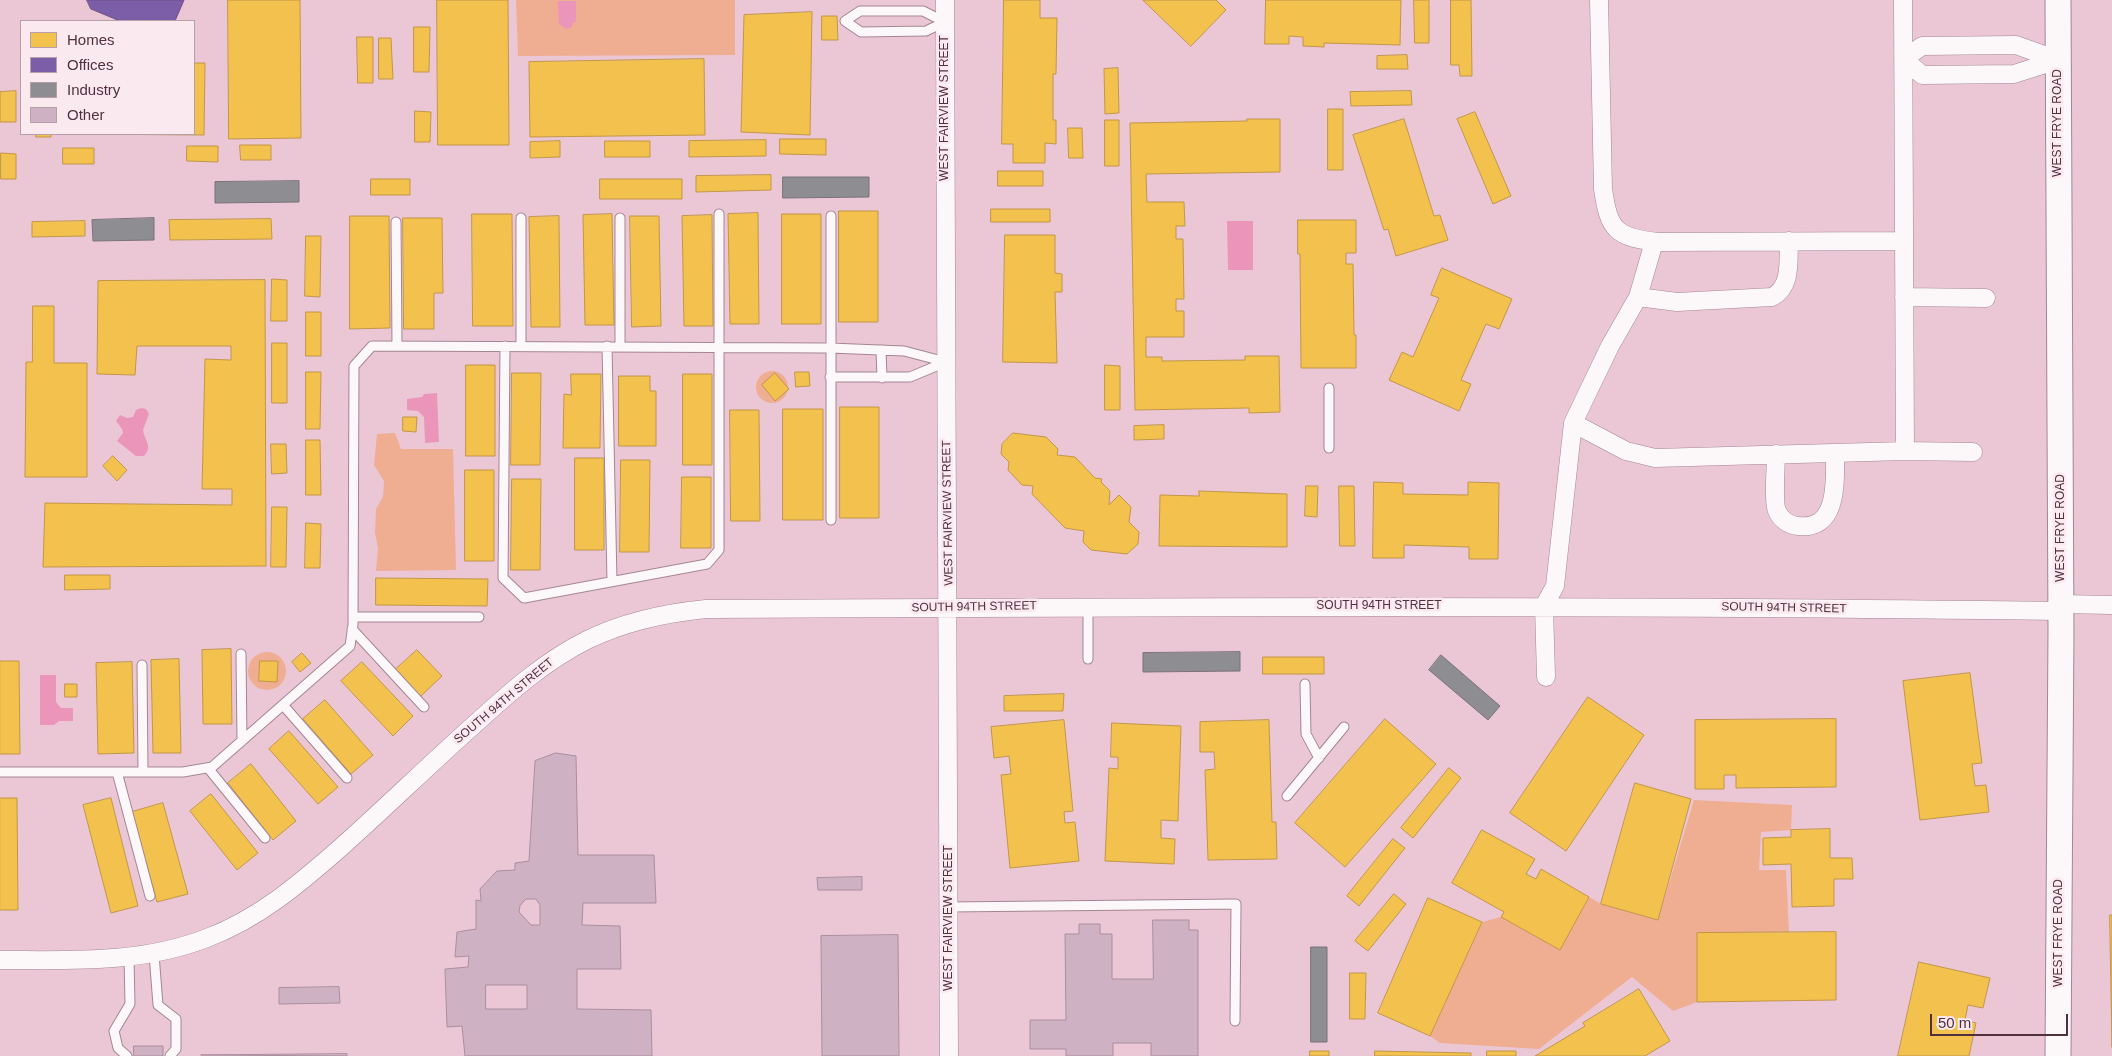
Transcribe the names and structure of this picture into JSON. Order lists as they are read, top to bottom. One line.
{"streets":{"street":["WEST FAIRVIEW STREET","WEST FRYE ROAD","SOUTH 94TH STREET"]},"crossings":[["WEST FAIRVIEW STREET","SOUTH 94TH STREET"],["WEST FRYE ROAD","SOUTH 94TH STREET"]],"legend":["Homes","Offices","Industry","Other"],"scale_bar":"50 m"}
